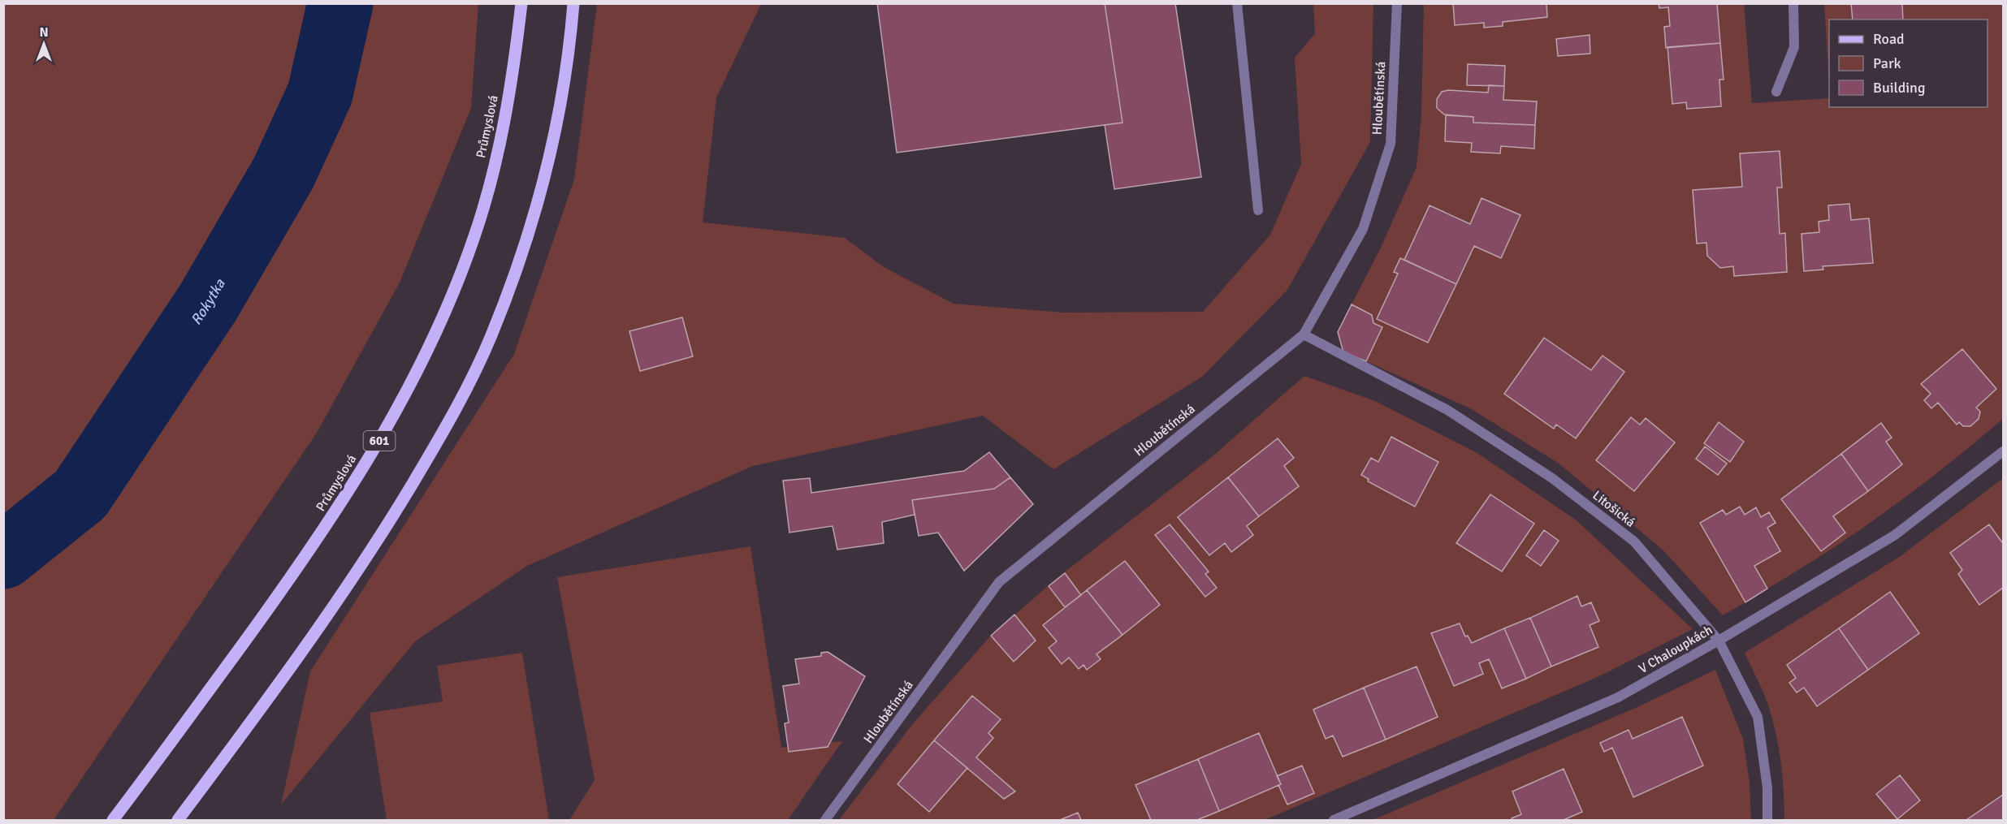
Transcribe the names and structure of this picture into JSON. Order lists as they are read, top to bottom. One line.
{"streets":{"main road":["Průmyslová","601"],"street":["Hloubětínská","Litošická","V Chaloupkách"]},"crossings":[["Hloubětínská","Litošická"],["Litošická","V Chaloupkách"]],"water":["Rokytka"],"legend":["Road","Park","Building"],"north":"top"}
